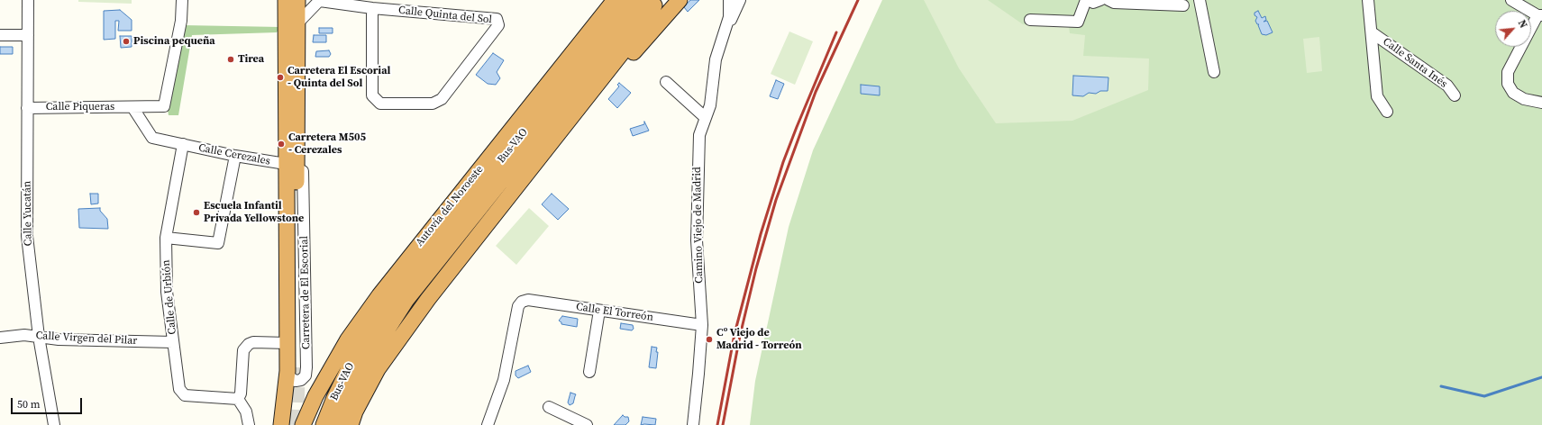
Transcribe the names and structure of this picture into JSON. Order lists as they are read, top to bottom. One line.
{"streets":{"highway":["Bus-VAO","Autovía del Noroeste"],"street":["Calle Quinta del Sol","Calle Santa Inés","Calle Piqueras","Calle Cerezales","Calle Yucatán","Camino Viejo de Madrid","Carretera de El Escorial","Calle de Urbión","Calle El Torreón","Calle Virgen del Pilar"]},"crossings":[["Calle Piqueras","Calle Cerezales"],["Calle Piqueras","Calle Yucatán"],["Calle Cerezales","Calle de Urbión"],["Calle Yucatán","Calle Virgen del Pilar"],["Camino Viejo de Madrid","Calle El Torreón"],["Calle de Urbión","Calle Virgen del Pilar"]],"places":["Piscina pequeña","Tirea","Carretera El Escorial - Quinta del Sol","Carretera M505 - Cerezales","Escuela Infantil Privada Yellowstone","Cº Viejo de Madrid - Torreón"],"scale_bar":"50 m","north":"top right"}
